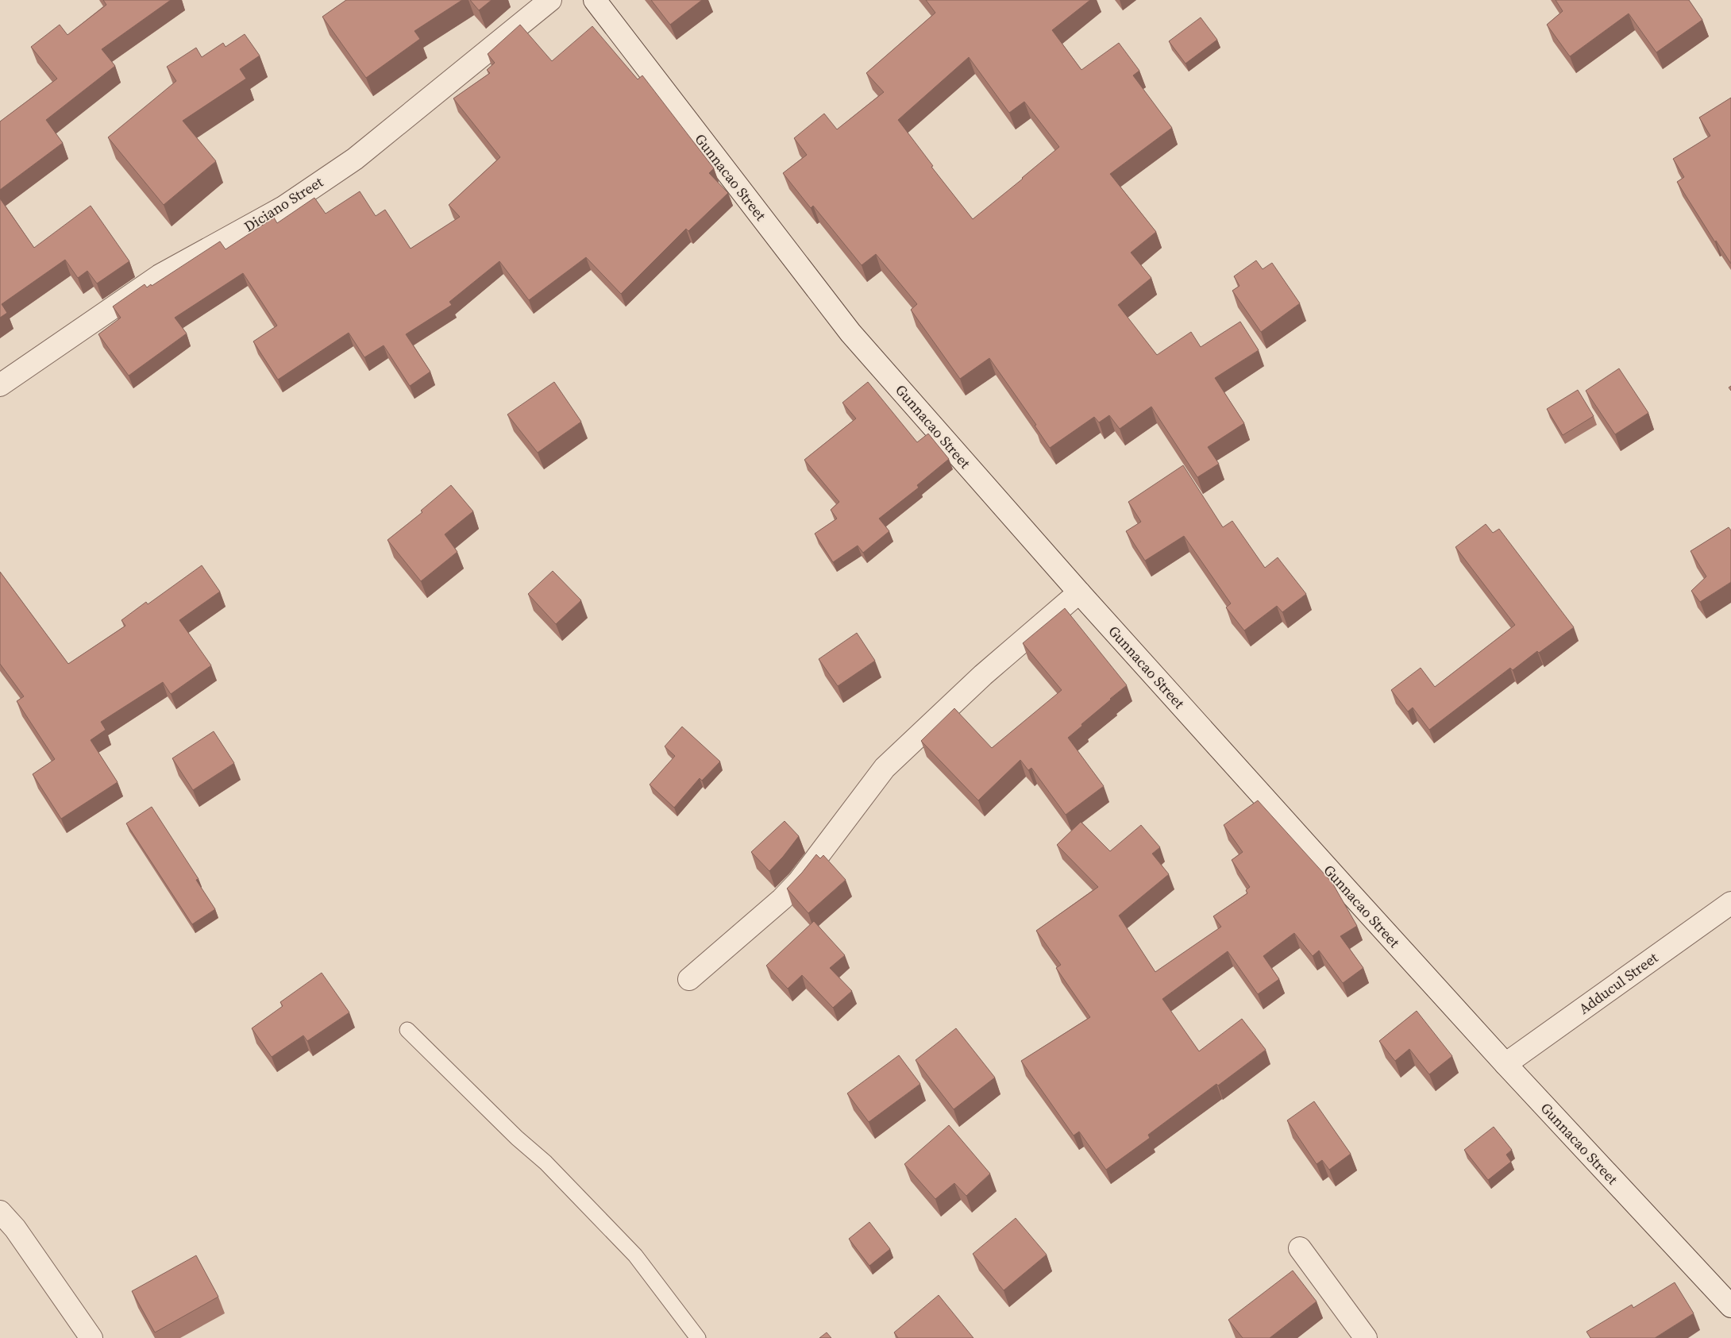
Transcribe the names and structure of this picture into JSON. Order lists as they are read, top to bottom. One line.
{"streets":{"street":["Gunnacao Street","Diciano Street","Adducul Street"]},"crossings":[["Gunnacao Street","Adducul Street"]]}
